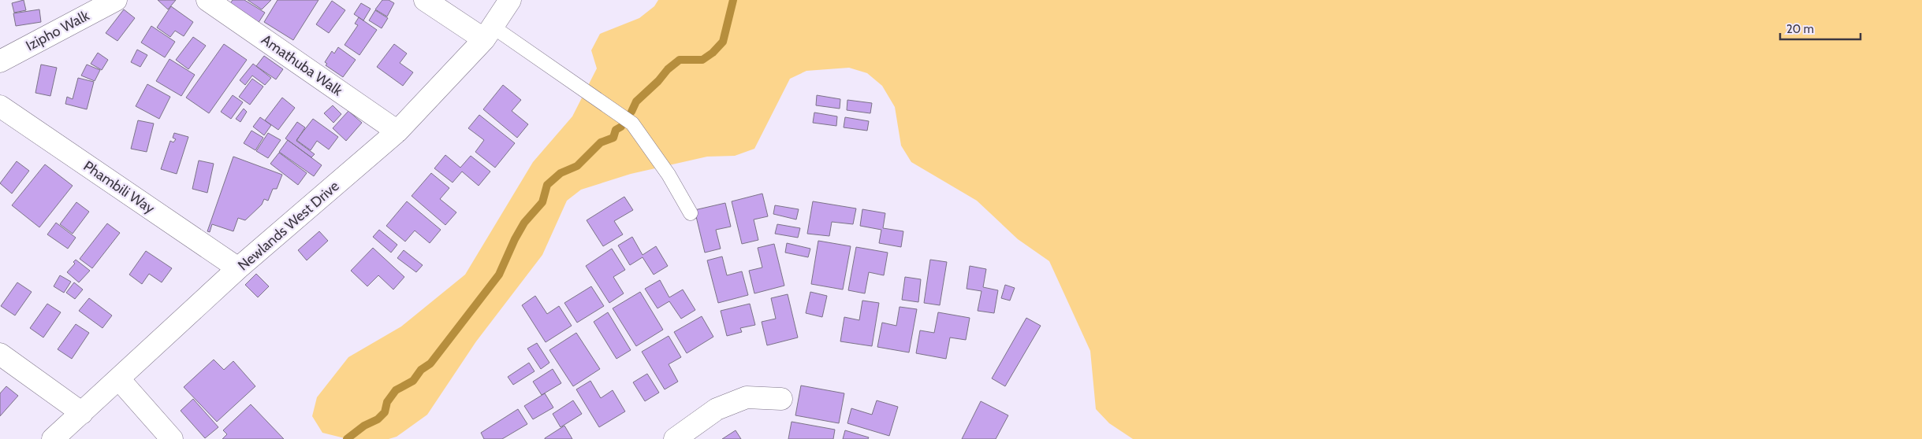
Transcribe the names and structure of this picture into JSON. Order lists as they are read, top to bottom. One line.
{"streets":{"street":["Izipho Walk","Amathuba Walk","Phambili Way","Newlands West Drive"]},"crossings":[["Amathuba Walk","Newlands West Drive"],["Phambili Way","Newlands West Drive"]],"scale_bar":"20 m"}
